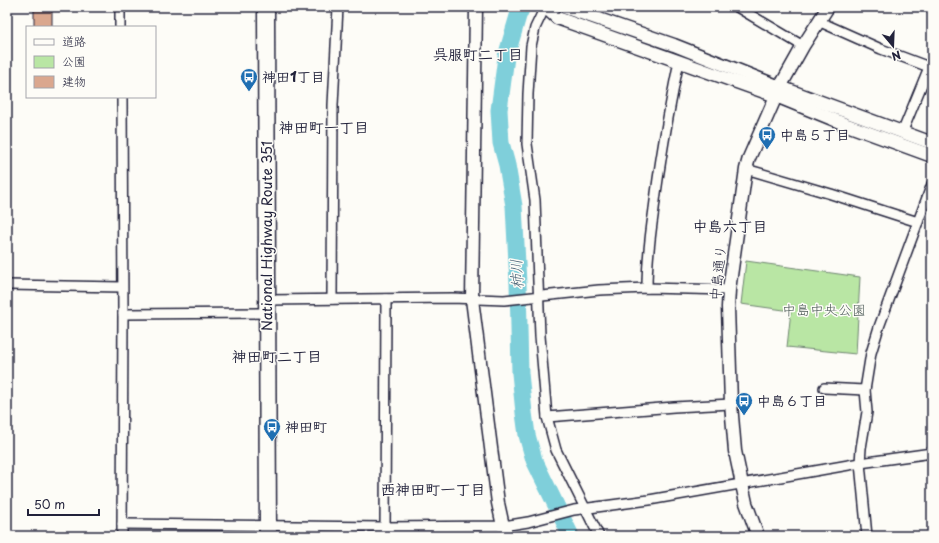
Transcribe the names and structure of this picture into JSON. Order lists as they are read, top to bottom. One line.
{"streets":{"highway":["National Highway Route 351"],"street":["中島通り"]},"districts":["呉服町二丁目","神田町一丁目","中島六丁目","神田町二丁目","西神田町一丁目"],"water":["柿川"],"parks":["中島中央公園"],"places":{"bus stop":["神田1丁目","中島５丁目","中島６丁目","神田町"]},"legend":["道路","公園","建物"],"scale_bar":"50 m","north":"bottom"}
